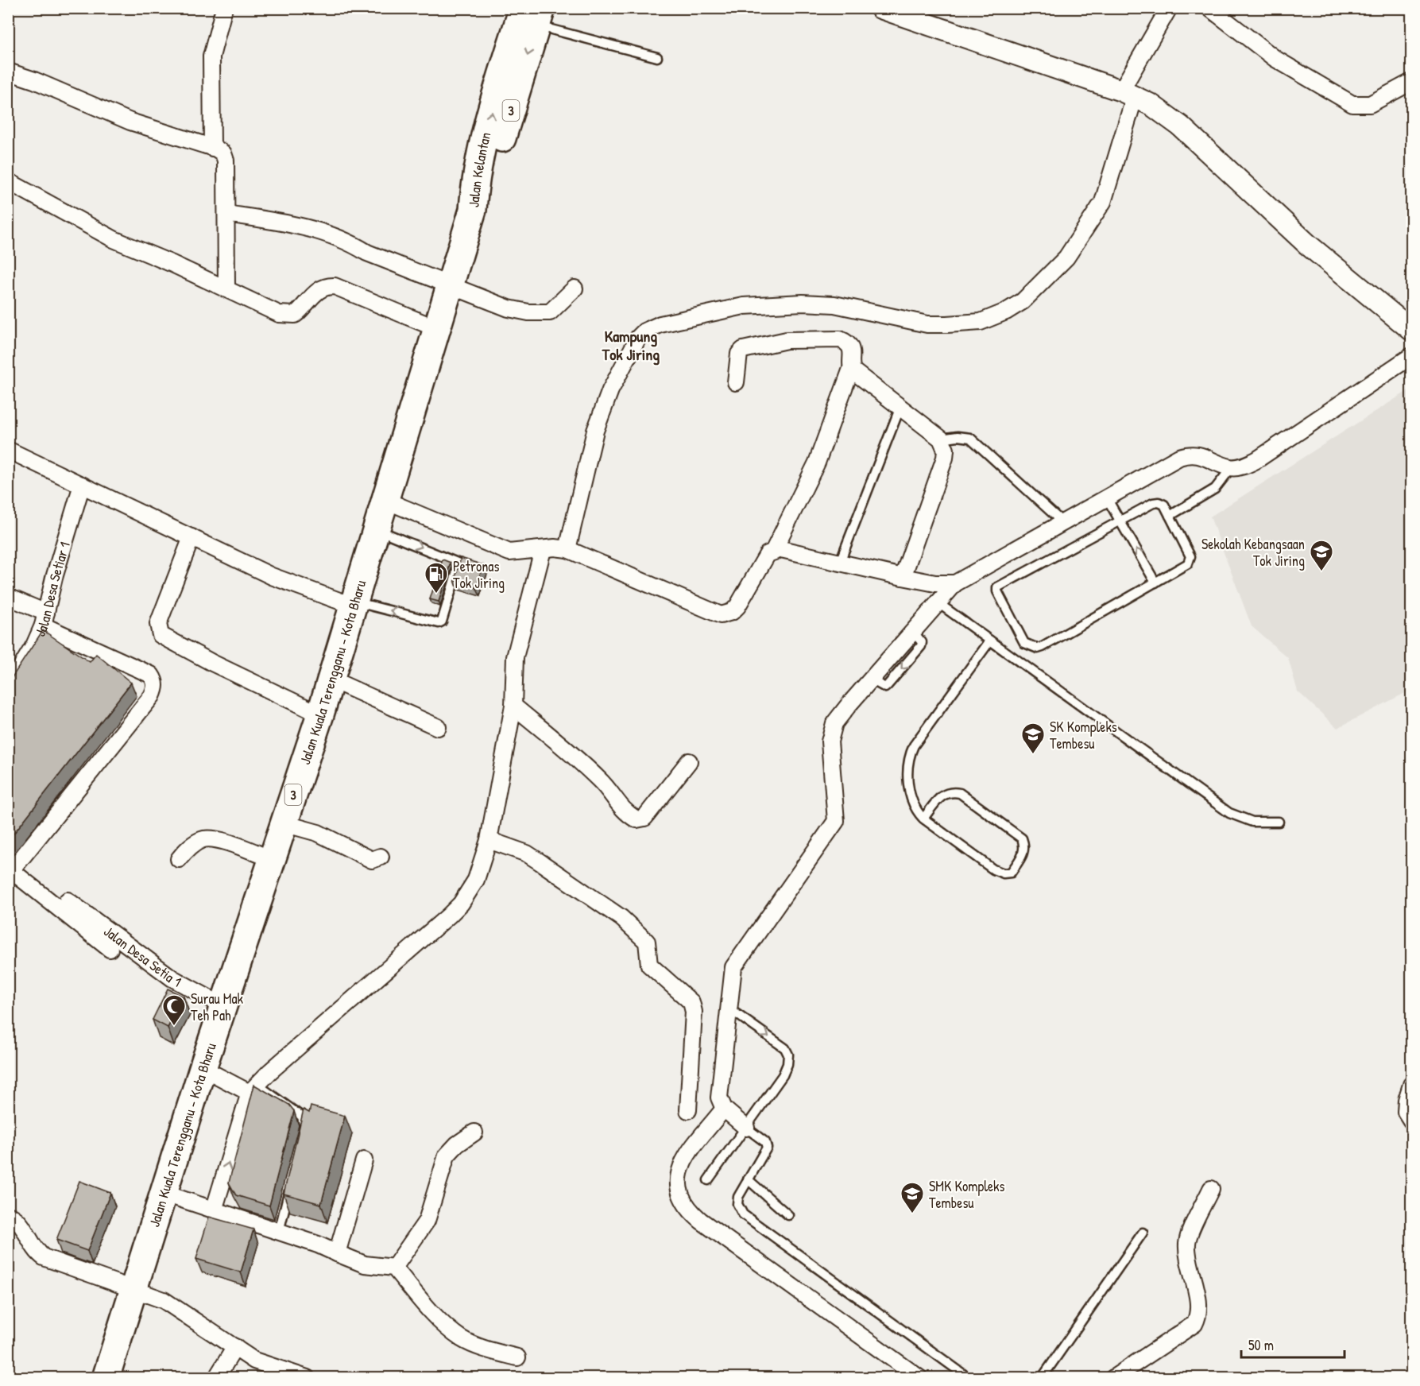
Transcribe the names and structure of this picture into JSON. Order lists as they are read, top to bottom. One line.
{"streets":{"highway":["3","Jalan Kelantan","Jalan Kuala Terengganu - Kota Bharu"],"street":["Jalan Desa Setiar 1","Jalan Desa Setia 1"]},"crossings":[["Jalan Kelantan","Jalan Kuala Terengganu - Kota Bharu"],["Jalan Kuala Terengganu - Kota Bharu","Jalan Desa Setia 1"]],"districts":["Kampung Tok Jiring"],"places":{"school or university":["Sekolah Kebangsaan Tok Jiring","SK Kompleks Tembesu","SMK Kompleks Tembesu"],"fuel station":["Petronas Tok Jiring"],"mosque":["Surau Mak Teh Pah"]},"scale_bar":"50 m"}
